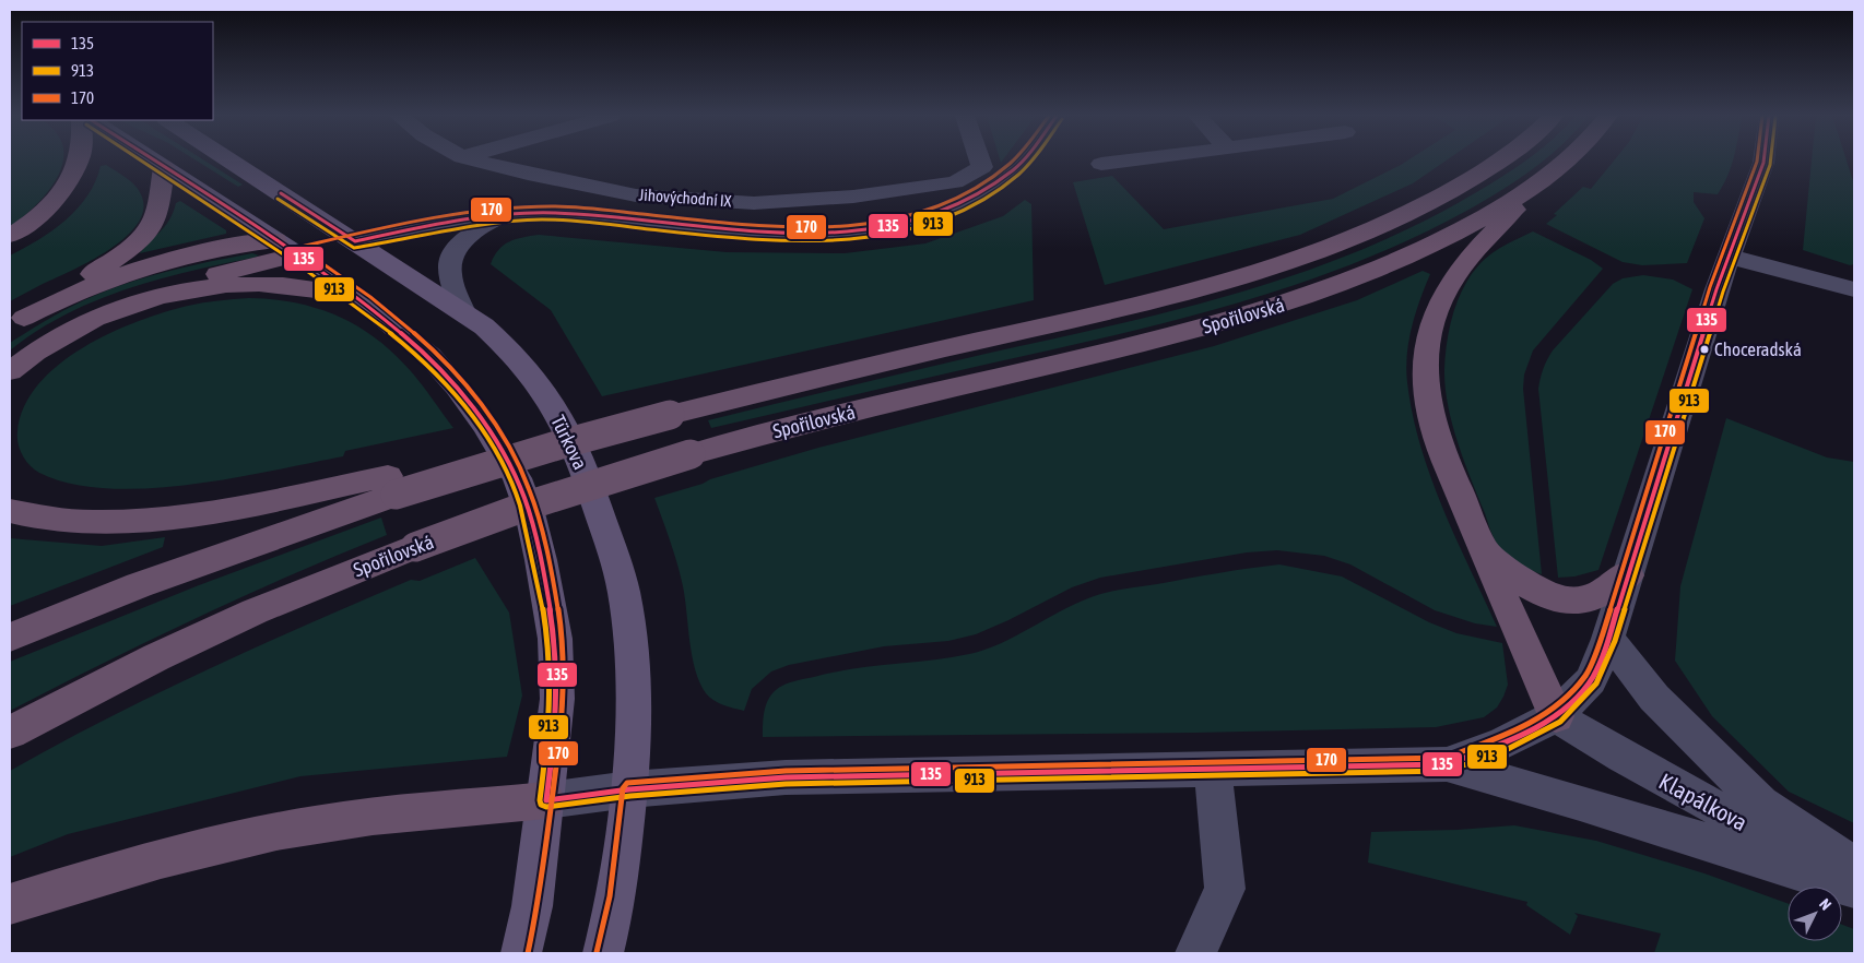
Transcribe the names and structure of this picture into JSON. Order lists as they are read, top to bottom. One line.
{"streets":{"highway":["Spořilovská"],"main road":["Türkova"],"street":["Jihovýchodní IX","Klapálkova"]},"places":["Choceradská"],"lines":["transit line 135","transit line 913","transit line 170"],"legend":["135","913","170"],"north":"top right"}
